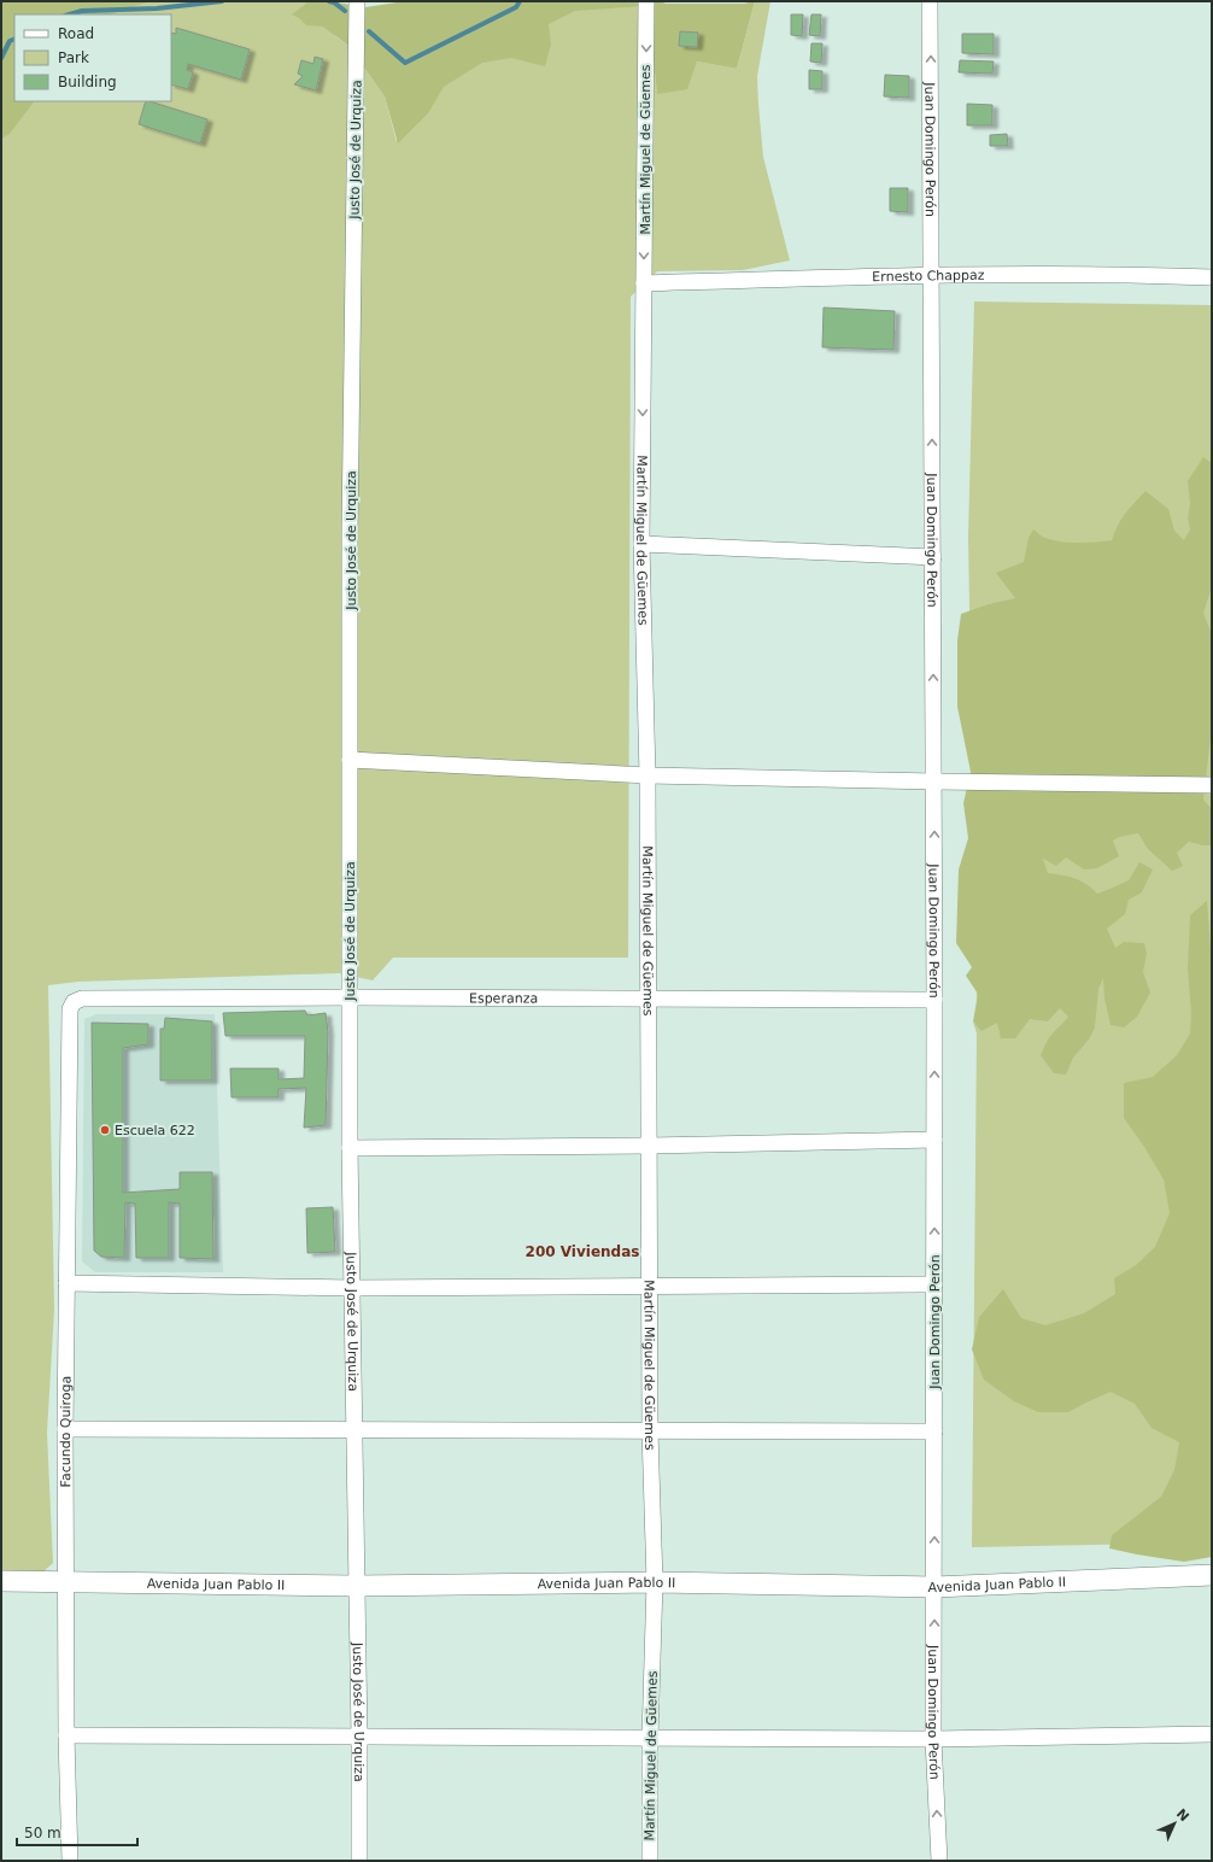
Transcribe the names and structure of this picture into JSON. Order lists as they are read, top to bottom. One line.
{"streets":{"street":["Justo José de Urquiza","Martín Miguel de Güemes","Juan Domingo Perón","Ernesto Chappaz","Esperanza","Facundo Quiroga","Avenida Juan Pablo II"]},"crossings":[["Justo José de Urquiza","Esperanza"],["Justo José de Urquiza","Avenida Juan Pablo II"],["Martín Miguel de Güemes","Ernesto Chappaz"],["Martín Miguel de Güemes","Esperanza"],["Martín Miguel de Güemes","Avenida Juan Pablo II"],["Juan Domingo Perón","Ernesto Chappaz"],["Juan Domingo Perón","Esperanza"],["Juan Domingo Perón","Avenida Juan Pablo II"],["Esperanza","Facundo Quiroga"],["Facundo Quiroga","Avenida Juan Pablo II"]],"one_way":["Juan Domingo Perón"],"districts":["200 Viviendas"],"places":["Escuela 622"],"legend":["Road","Park","Building"],"scale_bar":"50 m","north":"top right"}
